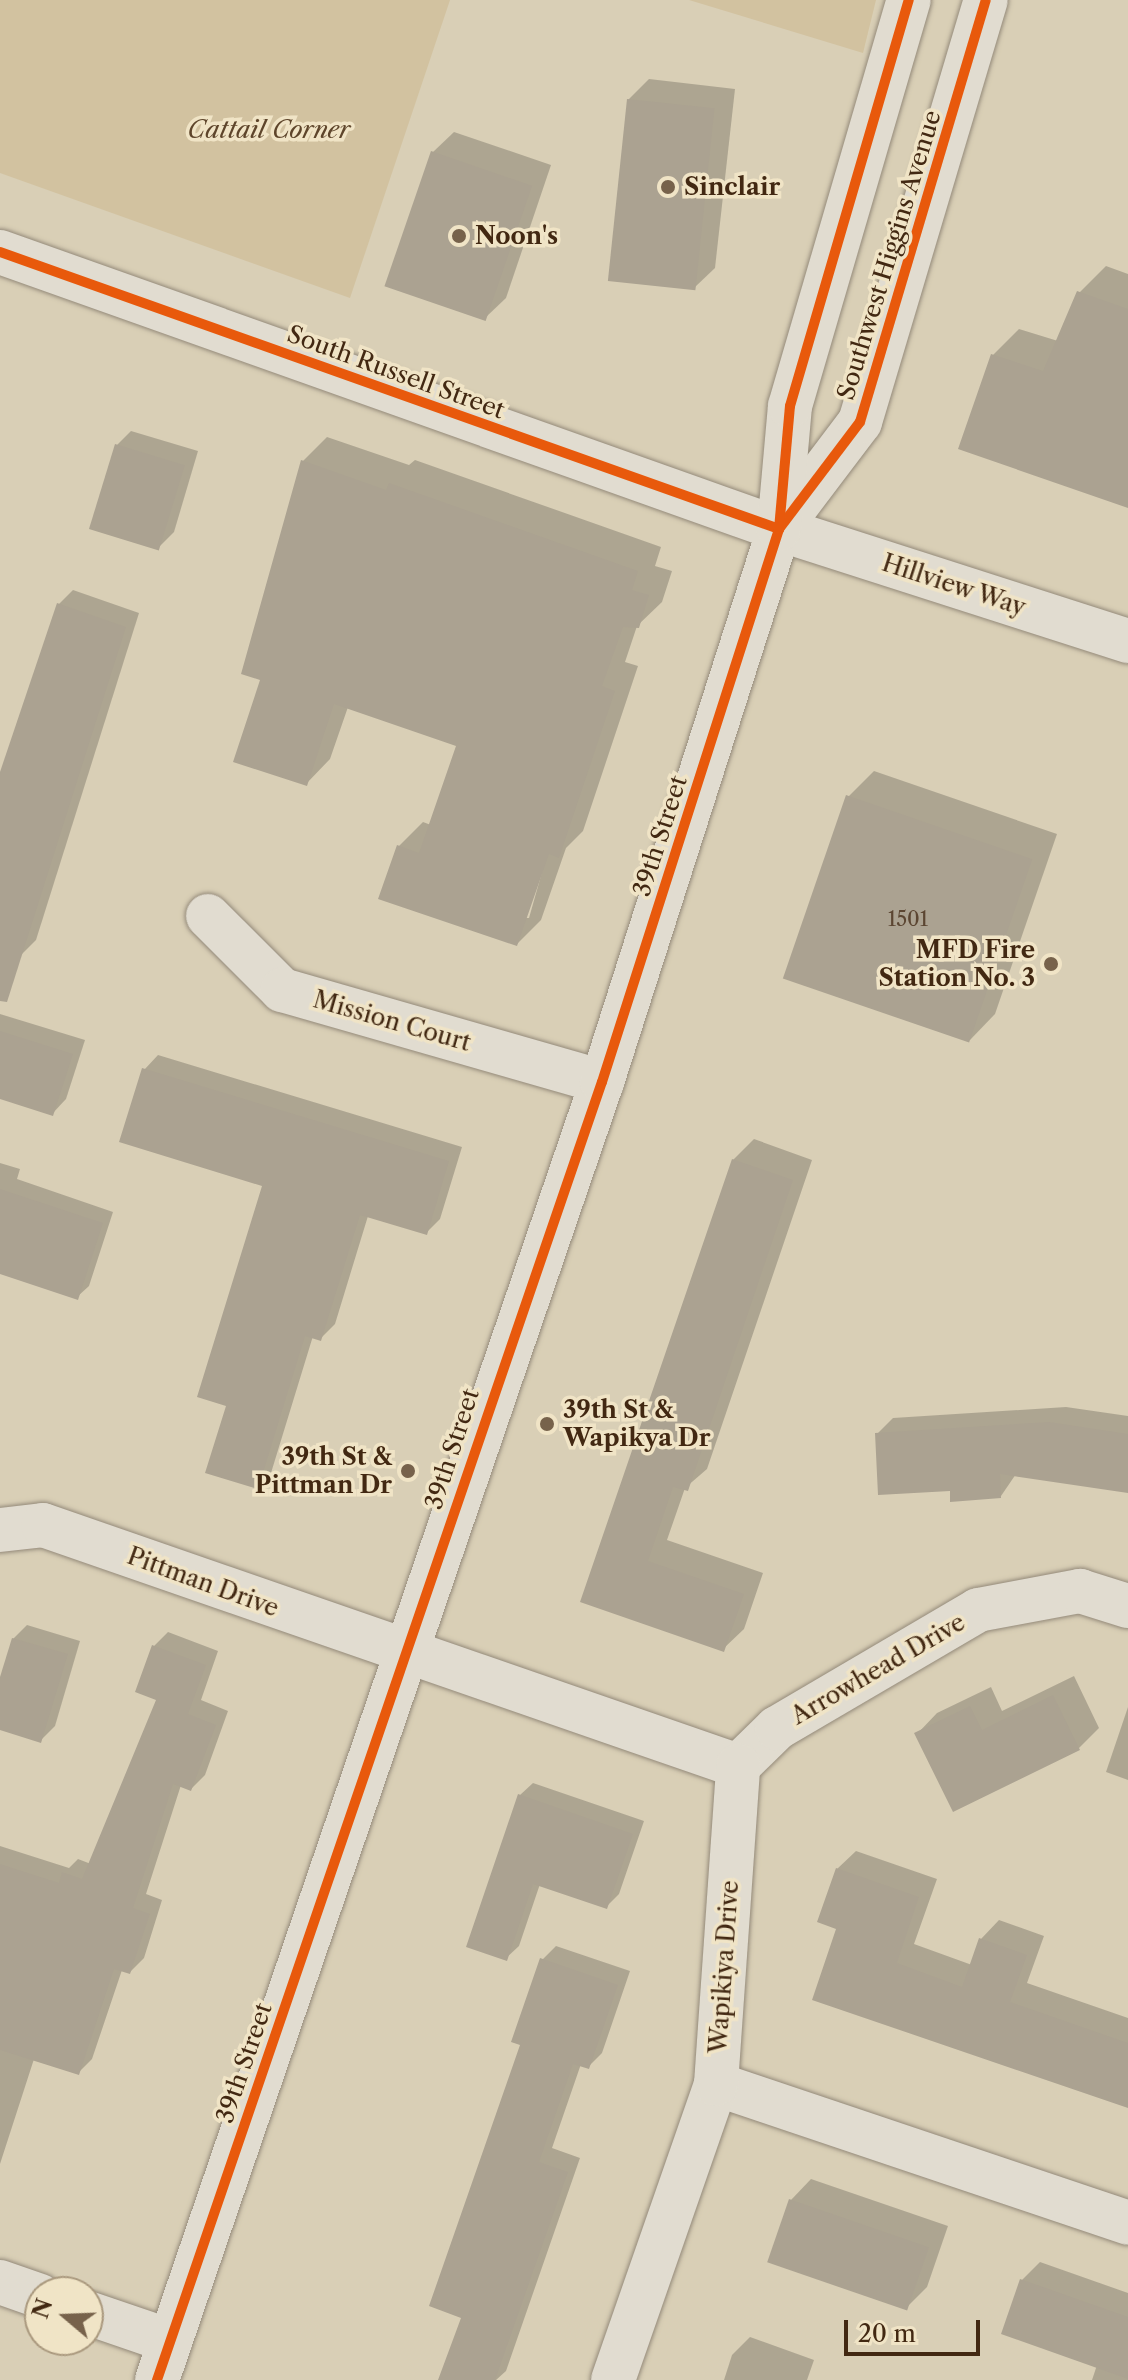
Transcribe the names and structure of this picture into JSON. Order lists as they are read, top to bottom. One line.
{"streets":{"main road":["Southwest Higgins Avenue","South Russell Street","Hillview Way","39th Street","Mission Court","Pittman Drive","Arrowhead Drive","Wapikiya Drive"]},"crossings":[["Southwest Higgins Avenue","South Russell Street"],["Southwest Higgins Avenue","Hillview Way"],["Southwest Higgins Avenue","39th Street"],["South Russell Street","Hillview Way"],["South Russell Street","39th Street"],["Hillview Way","39th Street"],["39th Street","Mission Court"],["39th Street","Pittman Drive"],["Arrowhead Drive","Wapikiya Drive"]],"parks":["Cattail Corner"],"places":["Sinclair","Noon's","MFD Fire Station No. 3","39th St & Wapikya Dr","39th St & Pittman Dr"],"house_numbers":["1501"],"scale_bar":"20 m","north":"left"}
